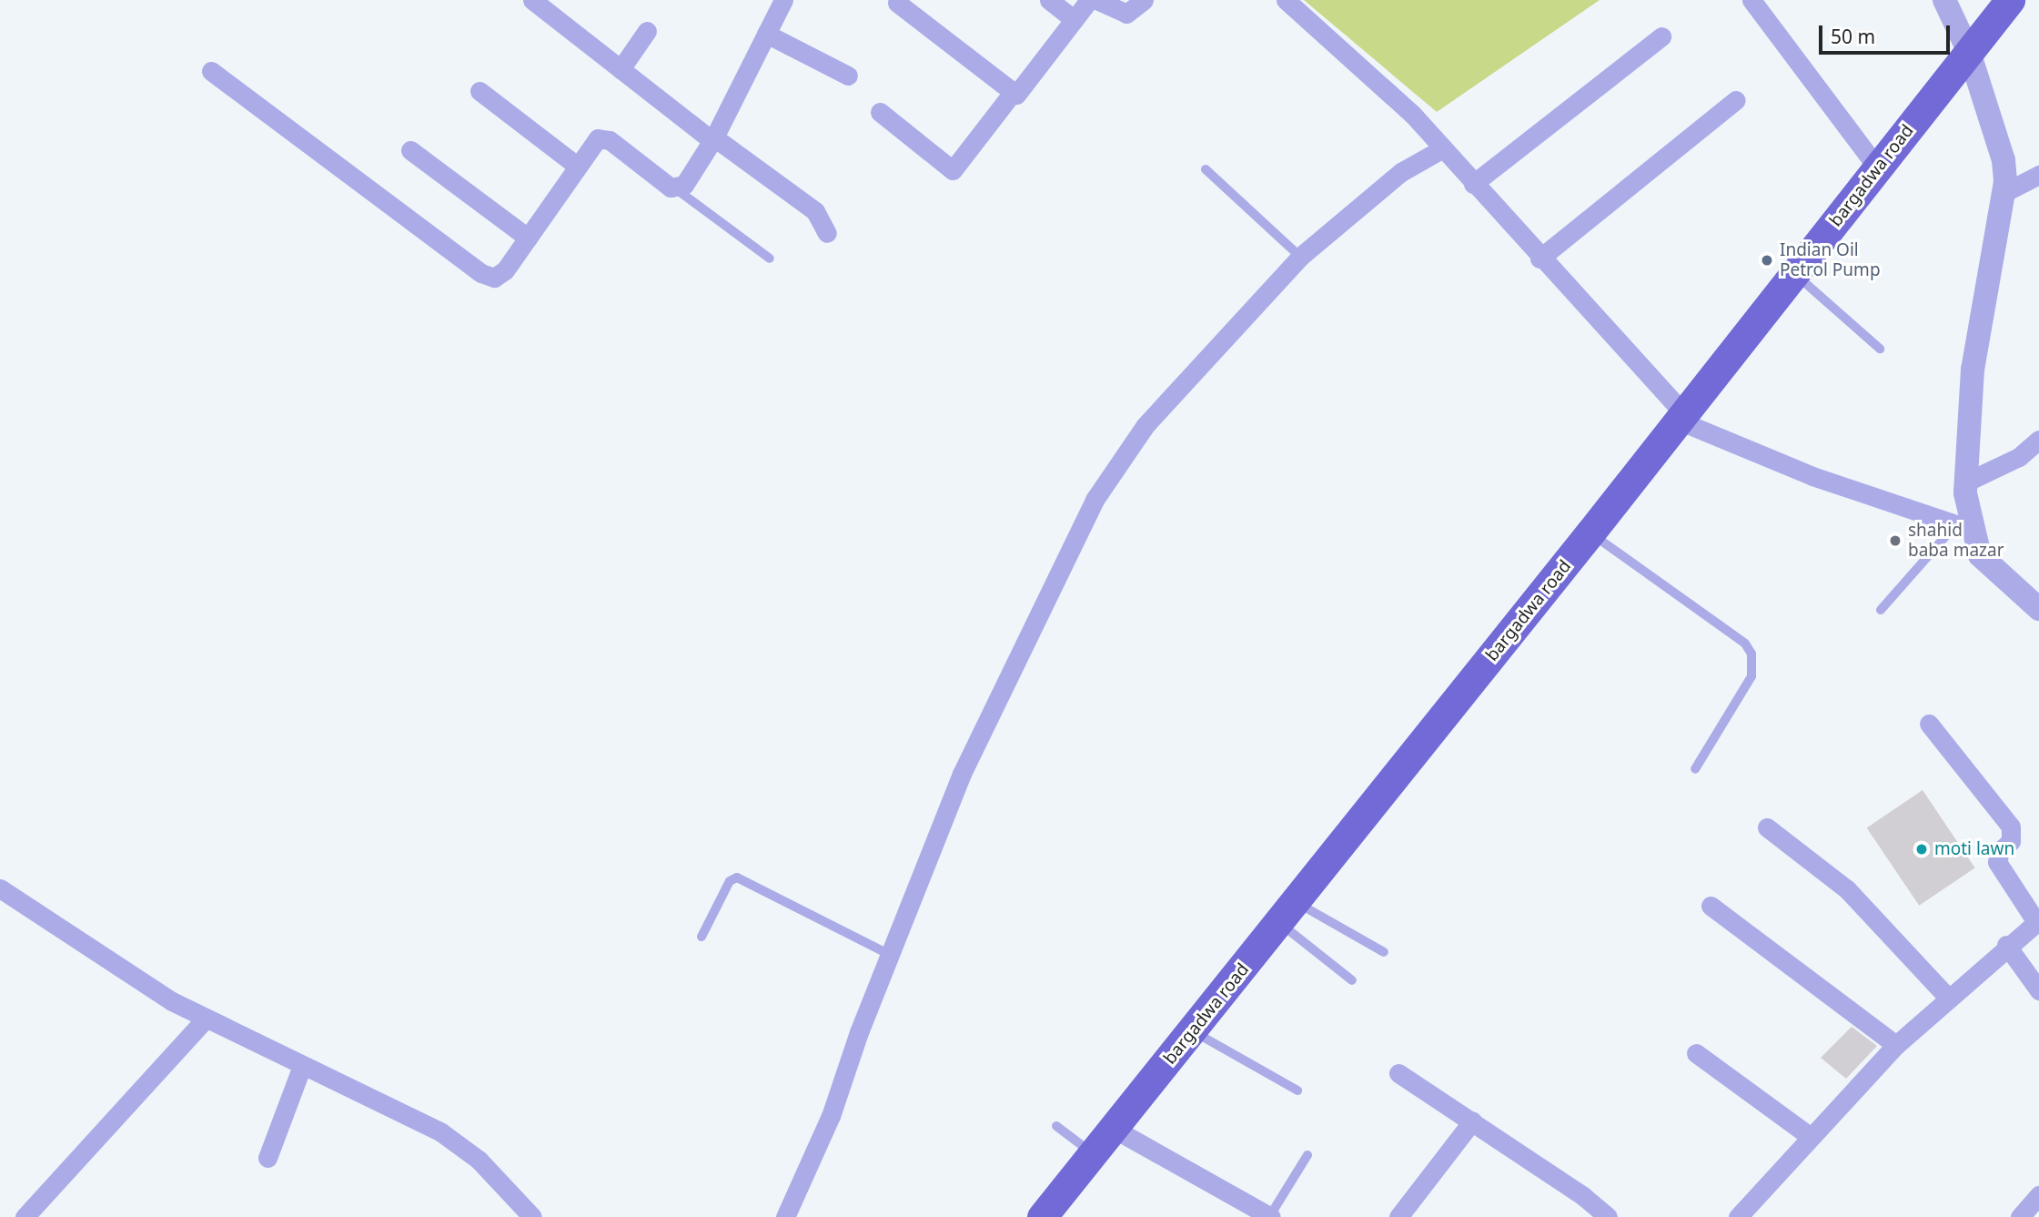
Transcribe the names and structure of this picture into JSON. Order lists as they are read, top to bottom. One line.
{"streets":{"main road":["bargadwa road"]},"places":["Indian Oil Petrol Pump","shahid baba mazar","moti lawn"],"scale_bar":"50 m"}
